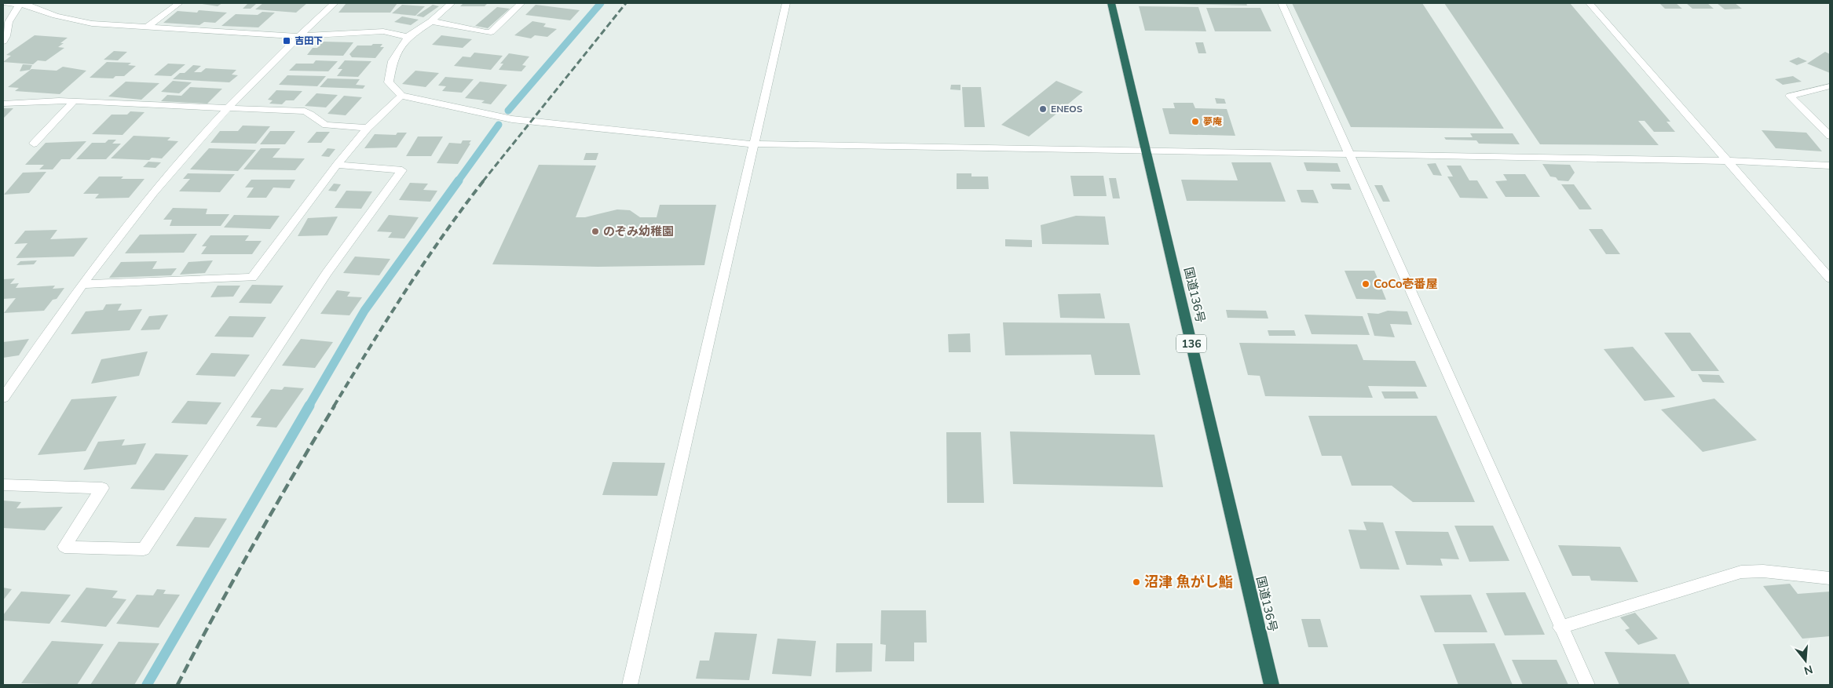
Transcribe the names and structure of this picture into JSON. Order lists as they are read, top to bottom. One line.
{"streets":{"highway":["国道136号","136"]},"places":{"transit":["吉田下"],"other":["ENEOS","夢庵","のぞみ幼稚園","CoCo壱番屋","沼津 魚がし鮨"]},"north":"bottom"}
